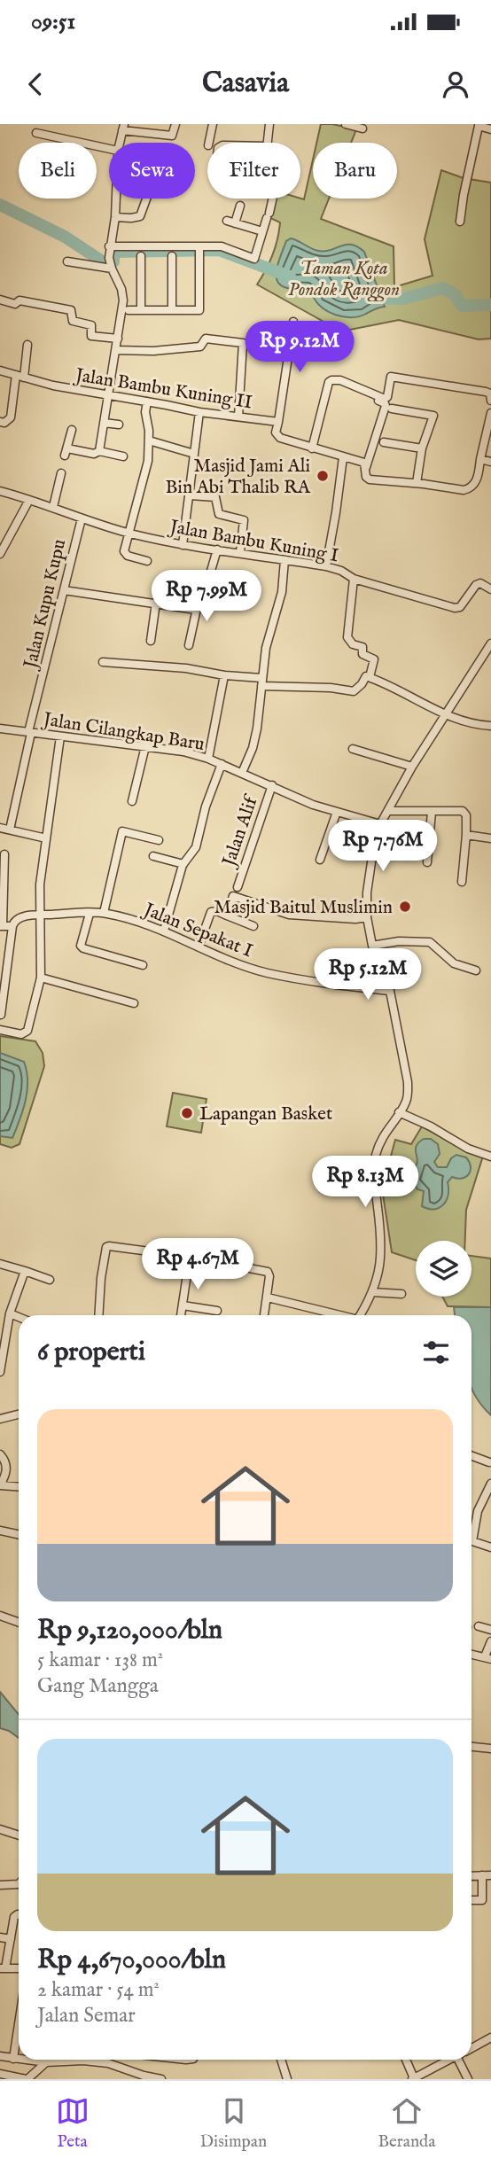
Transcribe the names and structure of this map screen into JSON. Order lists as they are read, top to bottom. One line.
{"streets":{"street":["Jalan Bambu Kuning II","Jalan Bambu Kuning I","Jalan Kupu Kupu","Jalan Cilangkap Baru","Jalan Alif","Jalan Sepakat I"]},"crossings":[["Jalan Bambu Kuning I","Jalan Kupu Kupu"],["Jalan Kupu Kupu","Jalan Cilangkap Baru"],["Jalan Cilangkap Baru","Jalan Alif"]],"parks":["Taman Kota Pondok Ranggon"],"places":["Masjid Jami Ali Bin Abi Thalib RA","Masjid Baitul Muslimin","Lapangan Basket"],"page":{"status":"09:51","header":"Casavia","chip":["Beli","Sewa","Filter","Baru"],"price":["Rp 9.12M","Rp 7.99M","Rp 7.76M","Rp 5.12M","Rp 8.13M","Rp 4.67M"],"heading":"6 properti","list":[{"name":"Rp 9,120,000/bln","note":"5 kamar · 138 m² · Gang Mangga"},{"name":"Rp 4,670,000/bln","note":"2 kamar · 54 m² · Jalan Semar"}],"tabs":["Peta","Disimpan","Beranda"]}}
